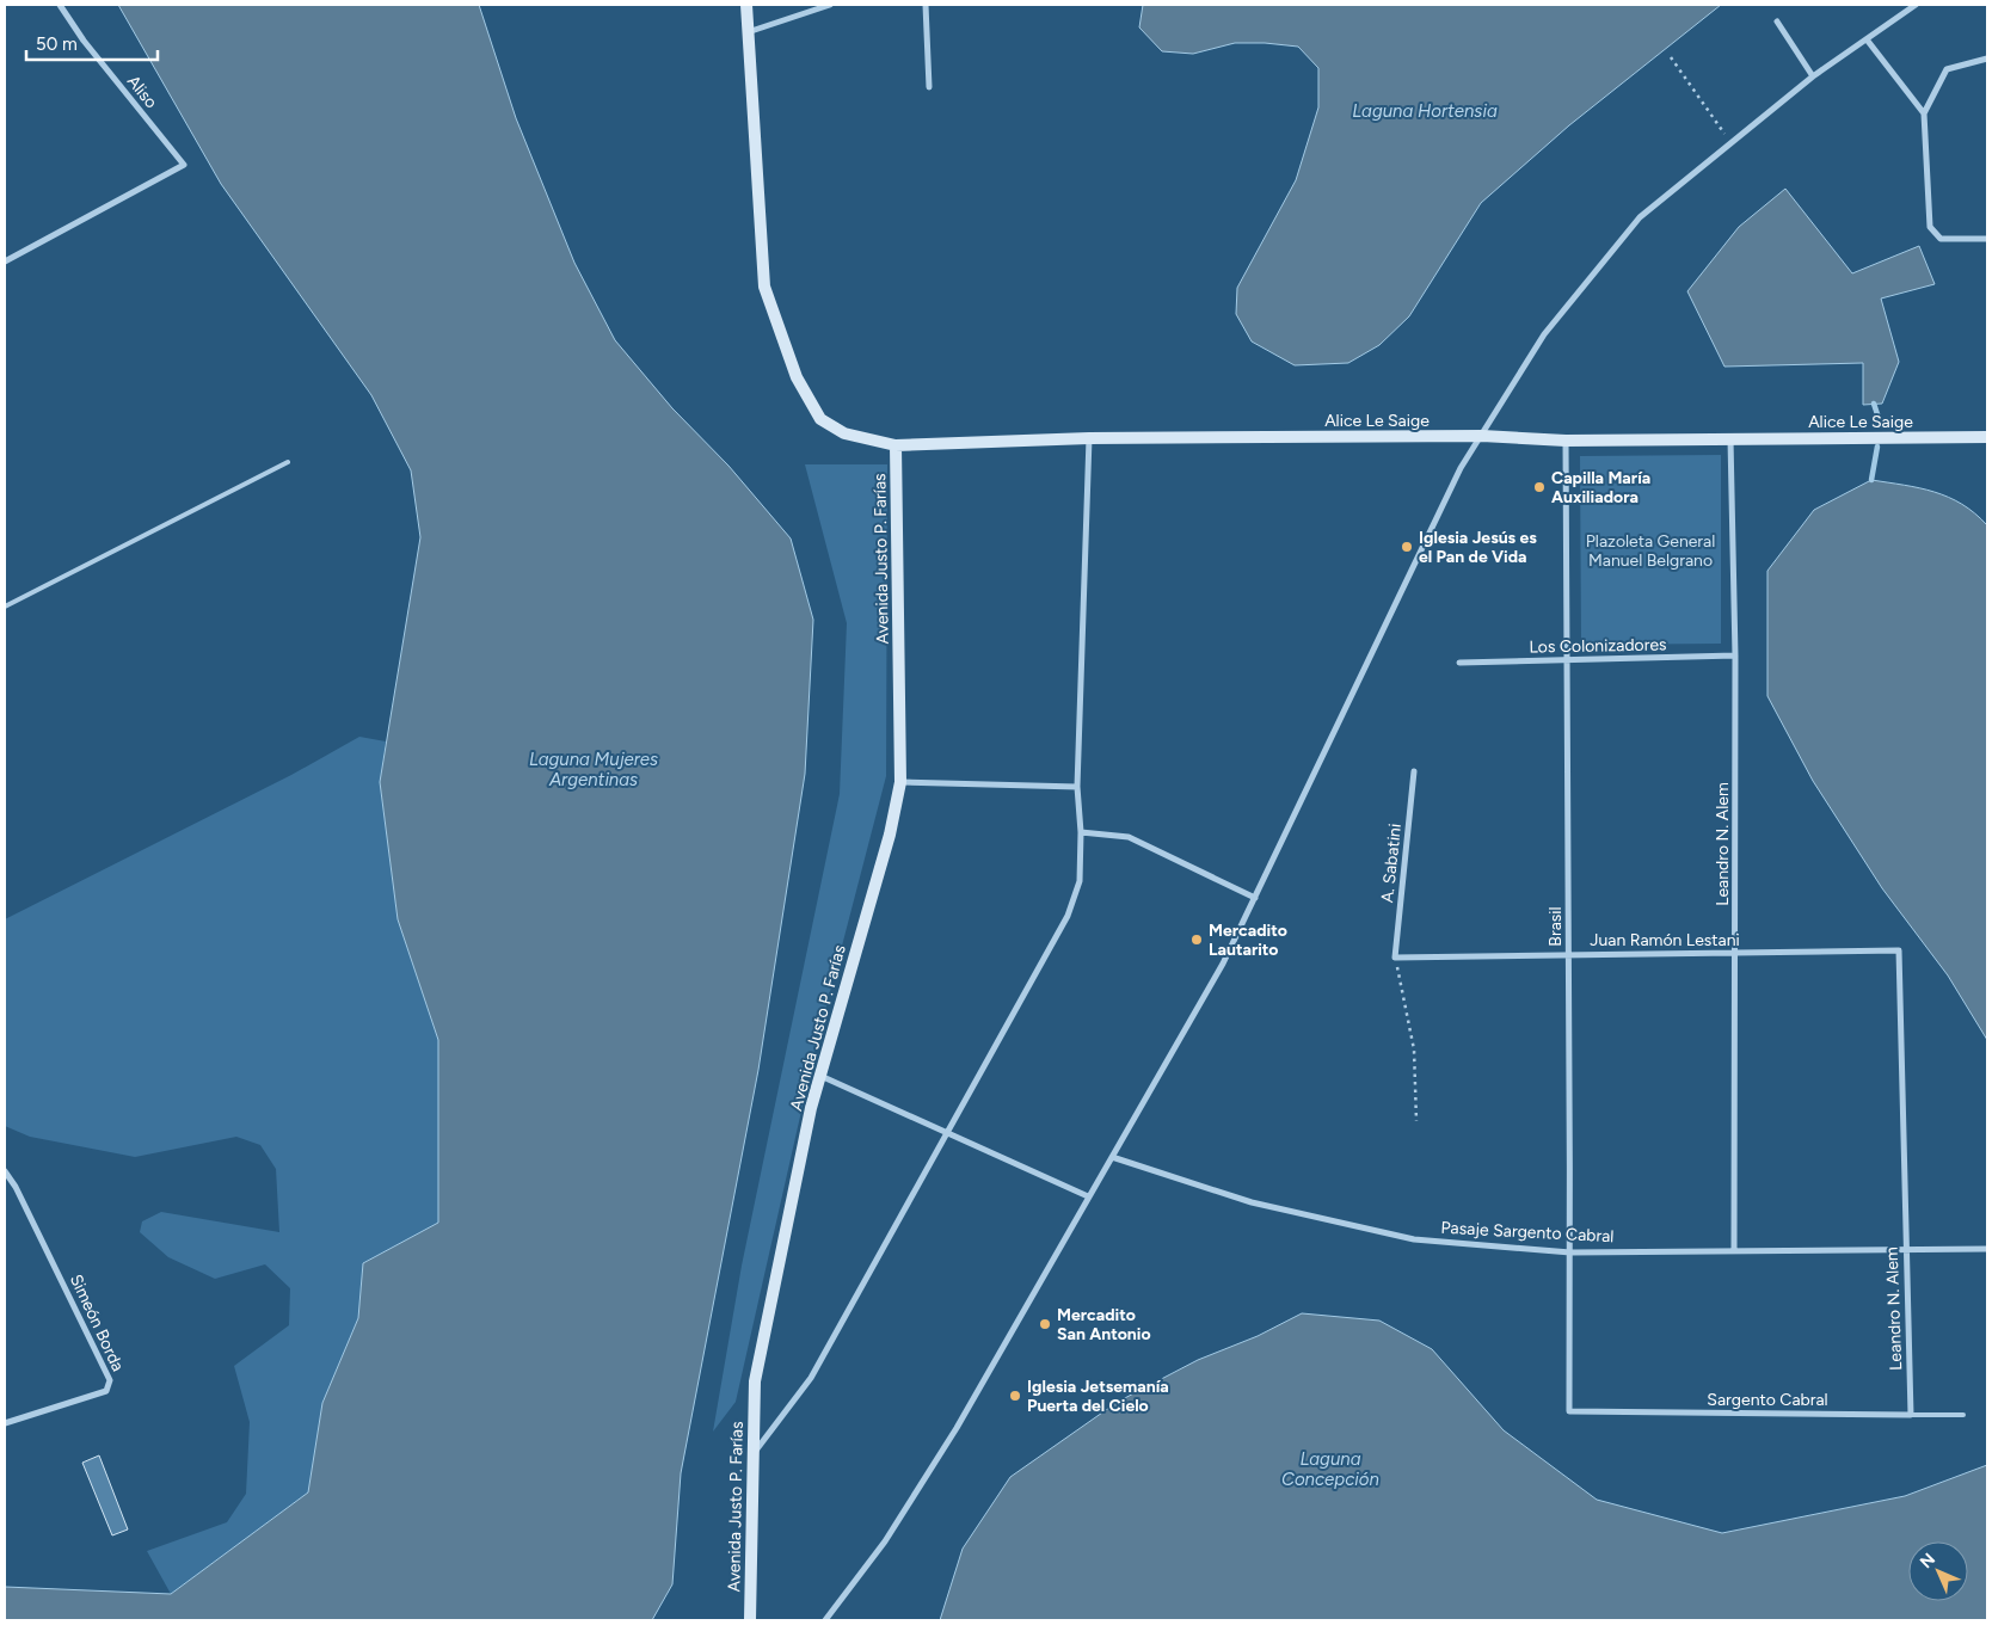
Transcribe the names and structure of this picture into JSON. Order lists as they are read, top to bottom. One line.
{"streets":{"street":["Aliso","Alice Le Saige","Avenida Justo P. Farías","Los Colonizadores","Leandro N. Alem","A. Sabatini","Brasil","Juan Ramón Lestani","Pasaje Sargento Cabral","Simeón Borda","Sargento Cabral"]},"crossings":[["Alice Le Saige","Avenida Justo P. Farías"],["Alice Le Saige","Leandro N. Alem"],["Alice Le Saige","Brasil"],["Los Colonizadores","Leandro N. Alem"],["Los Colonizadores","Brasil"],["Leandro N. Alem","Juan Ramón Lestani"],["Leandro N. Alem","Pasaje Sargento Cabral"],["Leandro N. Alem","Sargento Cabral"],["A. Sabatini","Juan Ramón Lestani"],["Brasil","Juan Ramón Lestani"],["Brasil","Pasaje Sargento Cabral"],["Brasil","Sargento Cabral"]],"water":["Laguna Hortensia","Laguna Mujeres Argentinas","Laguna Concepción"],"parks":["Plazoleta General Manuel Belgrano"],"places":["Capilla María Auxiliadora","Iglesia Jesús es el Pan de Vida","Mercadito Lautarito","Mercadito San Antonio","Iglesia Jetsemanía Puerta del Cielo"],"scale_bar":"50 m","north":"top left"}
